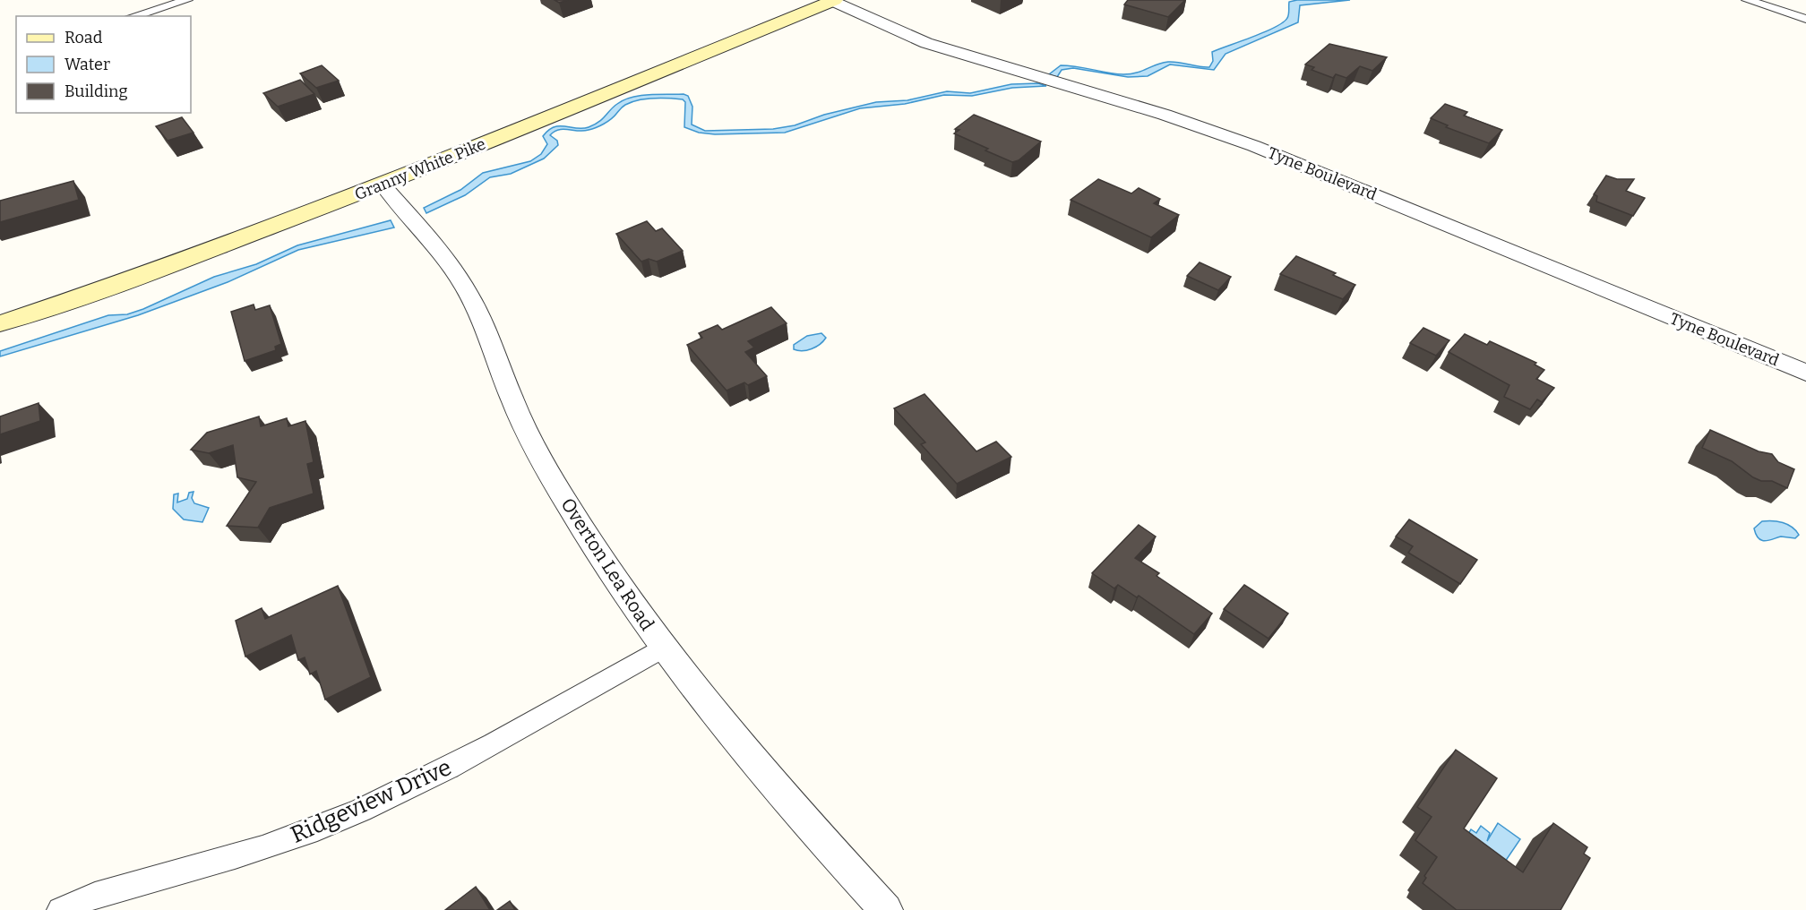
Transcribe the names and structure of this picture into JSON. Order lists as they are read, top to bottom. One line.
{"streets":{"main road":["Granny White Pike"],"street":["Tyne Boulevard","Overton Lea Road","Ridgeview Drive"]},"crossings":[["Granny White Pike","Tyne Boulevard"],["Granny White Pike","Overton Lea Road"],["Overton Lea Road","Ridgeview Drive"]],"legend":["Road","Water","Building"]}
